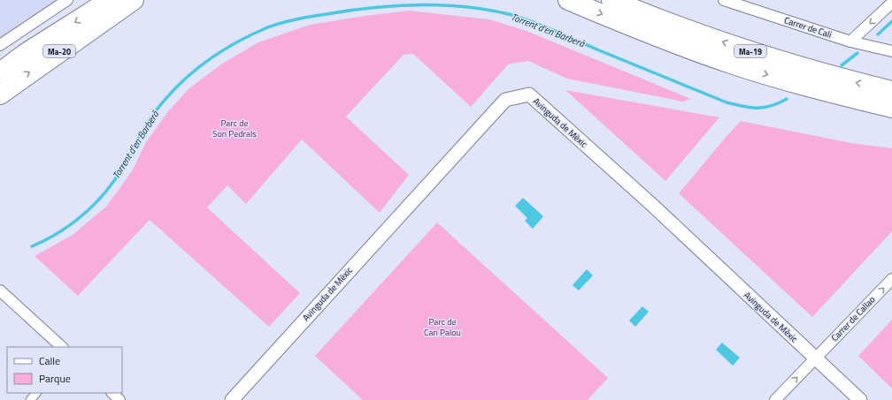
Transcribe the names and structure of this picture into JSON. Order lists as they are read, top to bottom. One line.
{"streets":{"highway":["Ma-20","Ma-19"],"street":["Carrer de Cali","Avinguda de Mèxic","Carrer de Callao"]},"crossings":[["Avinguda de Mèxic","Carrer de Callao"]],"one_way":["Carrer de Callao"],"water":["Torrent d'en Barberà"],"parks":["Parc de Son Pedrals","Parc de Can Palou"],"legend":["Calle","Parque"]}
